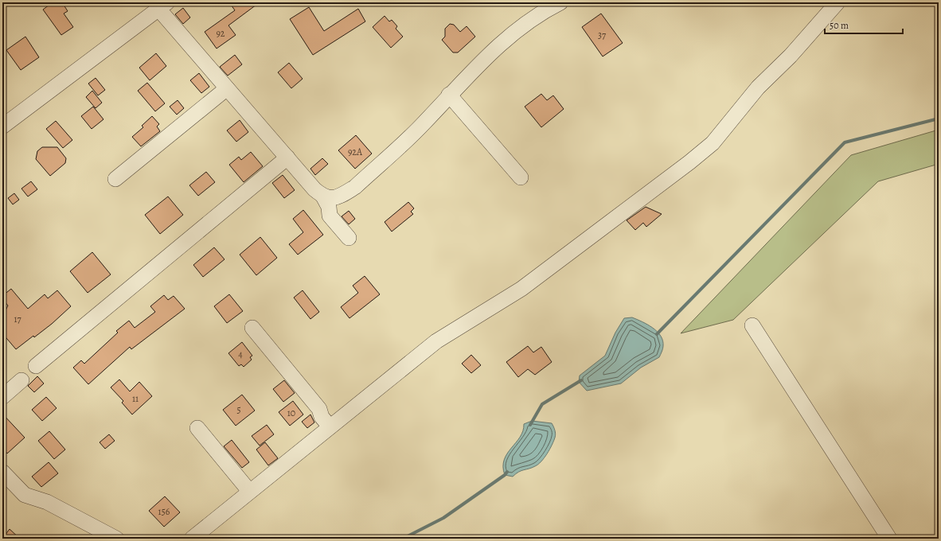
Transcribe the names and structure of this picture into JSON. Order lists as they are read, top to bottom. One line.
{"house_numbers":["92","37","92А","17","4","11","5","10","156"],"scale_bar":"50 m"}
